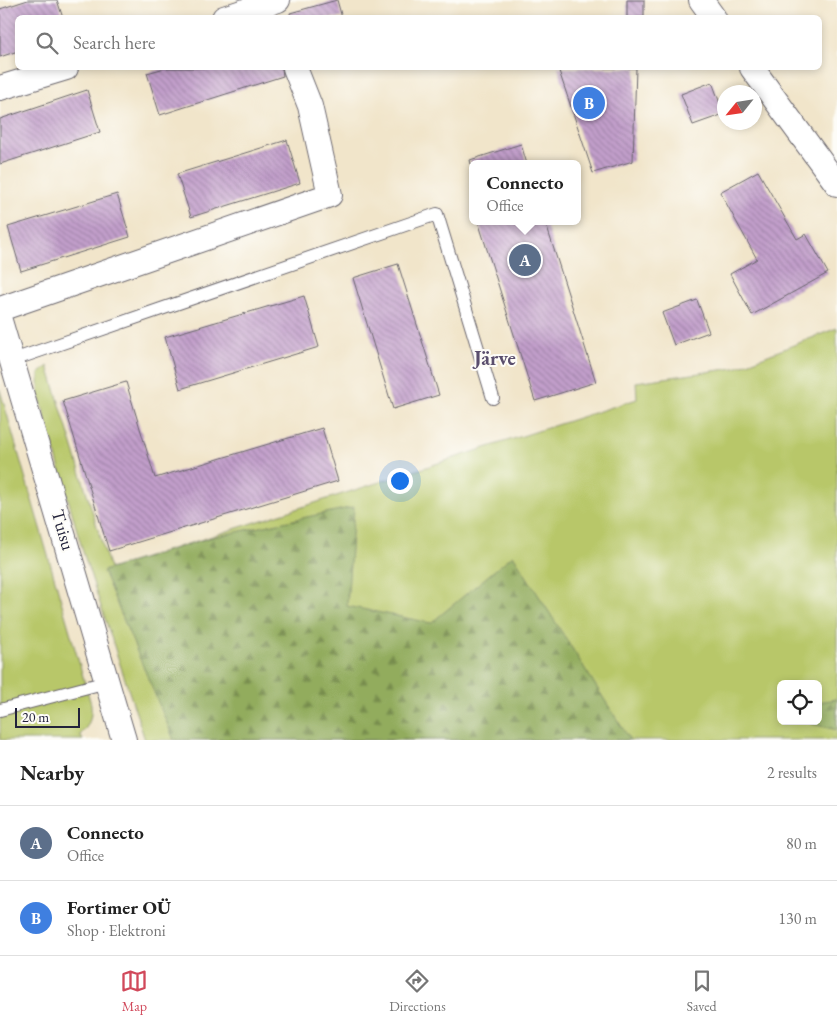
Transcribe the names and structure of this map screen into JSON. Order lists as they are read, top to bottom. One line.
{"streets":{"street":["Tuisu"]},"districts":["Järve"],"scale_bar":"20 m","north":"bottom left","page":{"search":"Search here","pins":["B","A"],"popup":["Connecto","Office"],"scale":"20 m","heading":["Nearby","2 results"],"list":[{"mark":"A","name":"Connecto","note":"Office","value":"80 m"},{"mark":"B","name":"Fortimer OÜ","note":"Shop · Elektroni","value":"130 m"}],"nav":["Map","Directions","Saved"]}}
